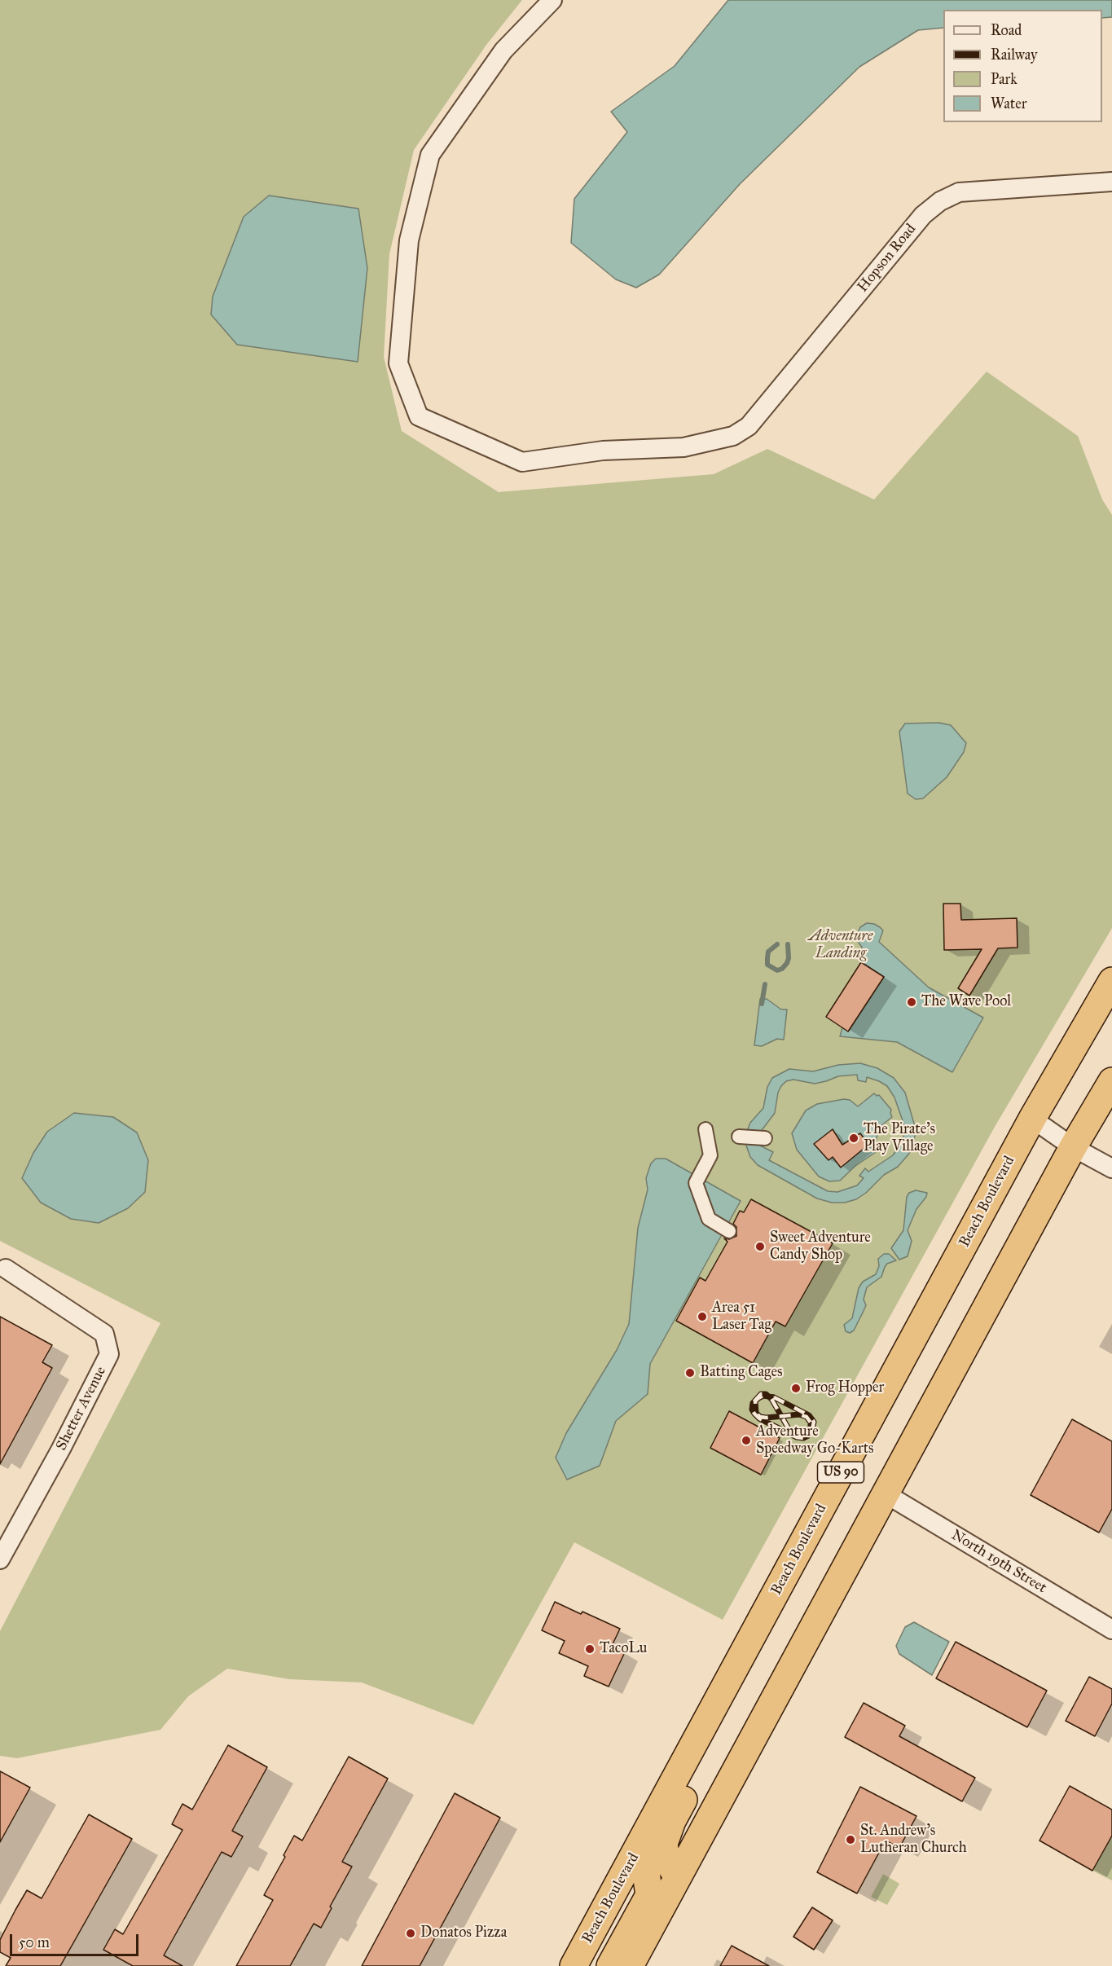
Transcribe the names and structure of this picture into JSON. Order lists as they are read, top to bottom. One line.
{"streets":{"highway":["Beach Boulevard","US 90"],"street":["Hopson Road","Shetter Avenue","North 19th Street"]},"parks":["Adventure Landing"],"places":["The Wave Pool","The Pirate's Play Village","Sweet Adventure Candy Shop","Area 51 Laser Tag","Batting Cages","Frog Hopper","Adventure Speedway Go-Karts","TacoLu","St. Andrew's Lutheran Church","Donatos Pizza"],"legend":["Road","Railway","Park","Water"],"scale_bar":"50 m"}
